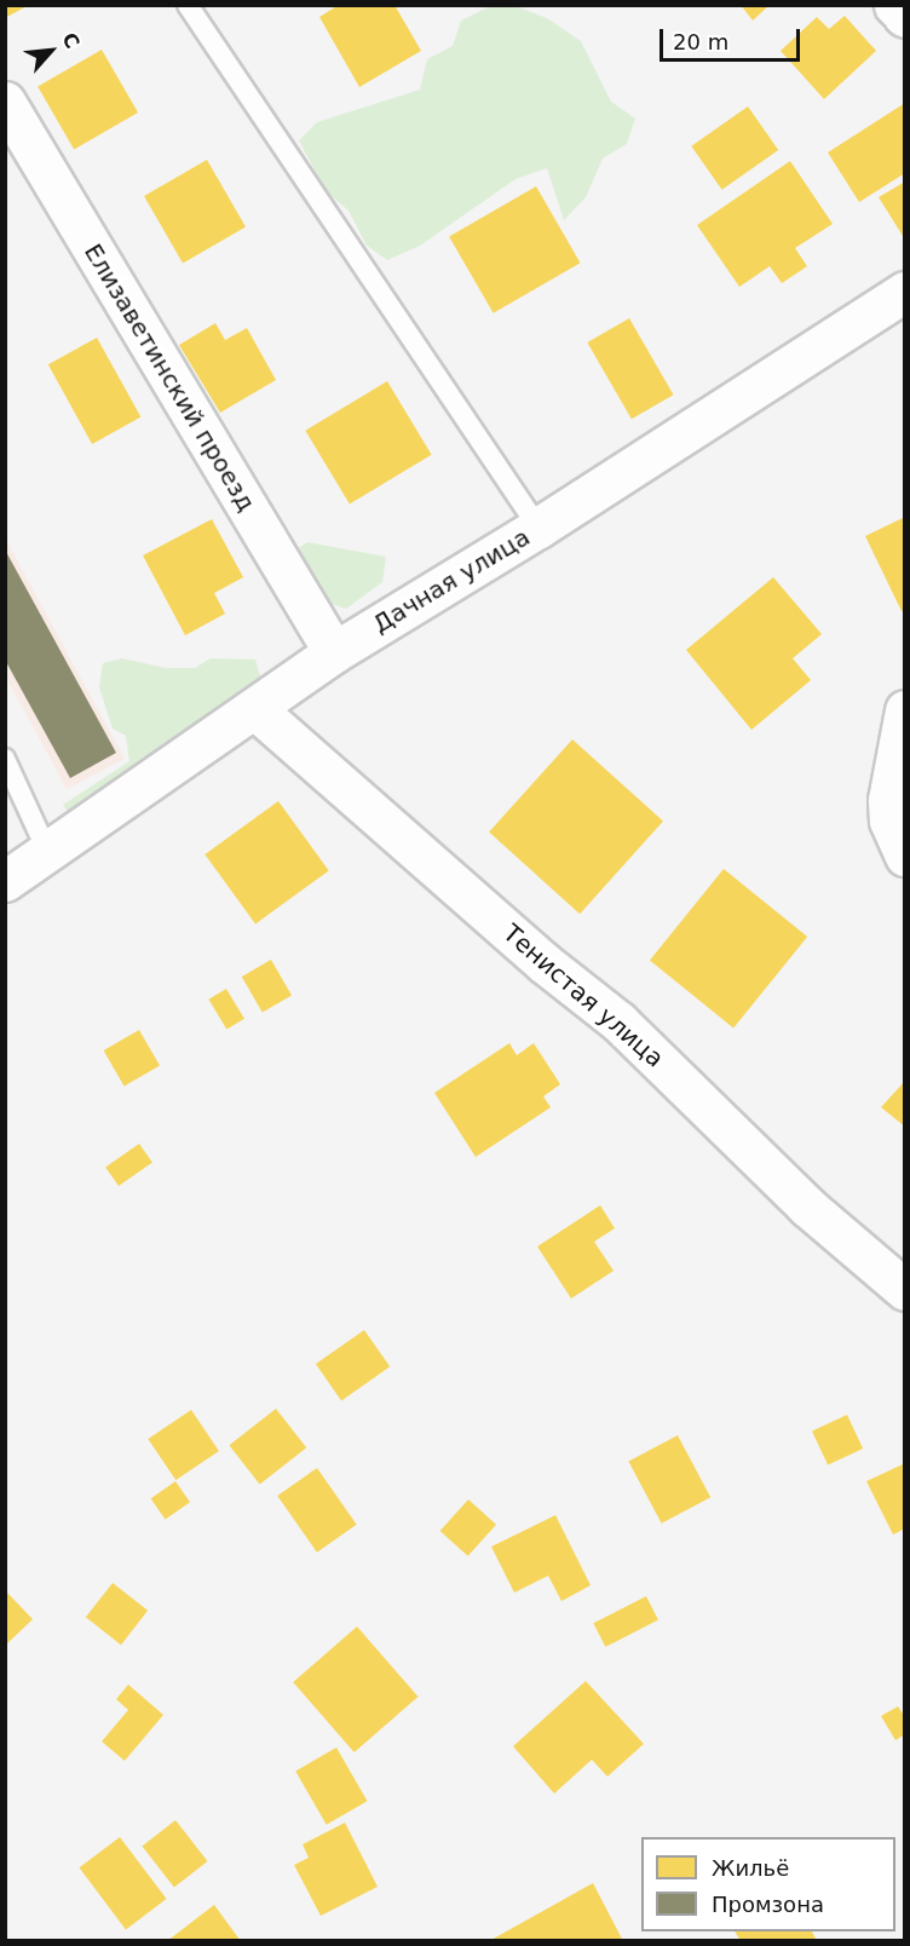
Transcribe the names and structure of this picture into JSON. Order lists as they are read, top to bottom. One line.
{"streets":{"street":["Елизаветинский проезд","Дачная улица","Тенистая улица"]},"crossings":[["Елизаветинский проезд","Дачная улица"],["Дачная улица","Тенистая улица"]],"legend":["Жильё","Промзона"],"scale_bar":"20 m","north":"top right"}
